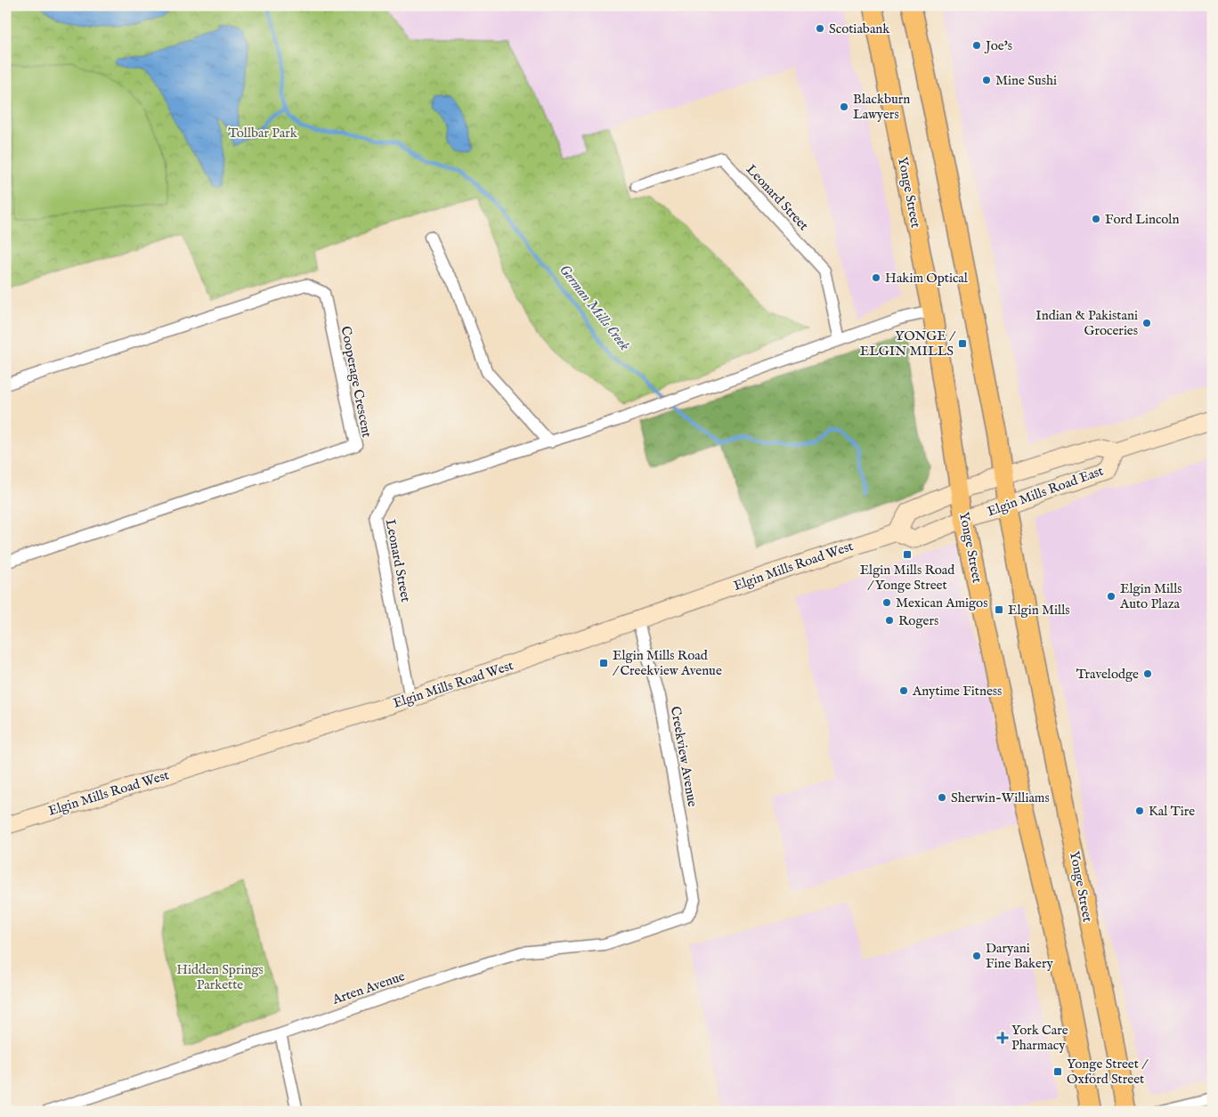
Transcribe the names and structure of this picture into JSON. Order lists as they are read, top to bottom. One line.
{"streets":{"main road":["Yonge Street","Elgin Mills Road East","Elgin Mills Road West"],"street":["Leonard Street","Cooperage Crescent","Creekview Avenue","Arten Avenue"]},"crossings":[["Yonge Street","Leonard Street"],["Yonge Street","Elgin Mills Road East"],["Leonard Street","Elgin Mills Road West"],["Elgin Mills Road West","Creekview Avenue"],["Creekview Avenue","Arten Avenue"]],"water":["German Mills Creek"],"parks":["Tollbar Park","Hidden Springs Parkette"],"places":{"other":["Scotiabank","Joe's","Mine Sushi","Blackburn Lawyers","Ford Lincoln","Hakim Optical","Indian & Pakistani Groceries","Elgin Mills Auto Plaza","Mexican Amigos","Rogers","Travelodge","Anytime Fitness","Sherwin-Williams","Kal Tire","Daryani Fine Bakery"],"transit":["YONGE / ELGIN MILLS","Elgin Mills Road / Yonge Street","Elgin Mills","Elgin Mills Road / Creekview Avenue","Yonge Street / Oxford Street"],"health":["York Care Pharmacy"]}}
